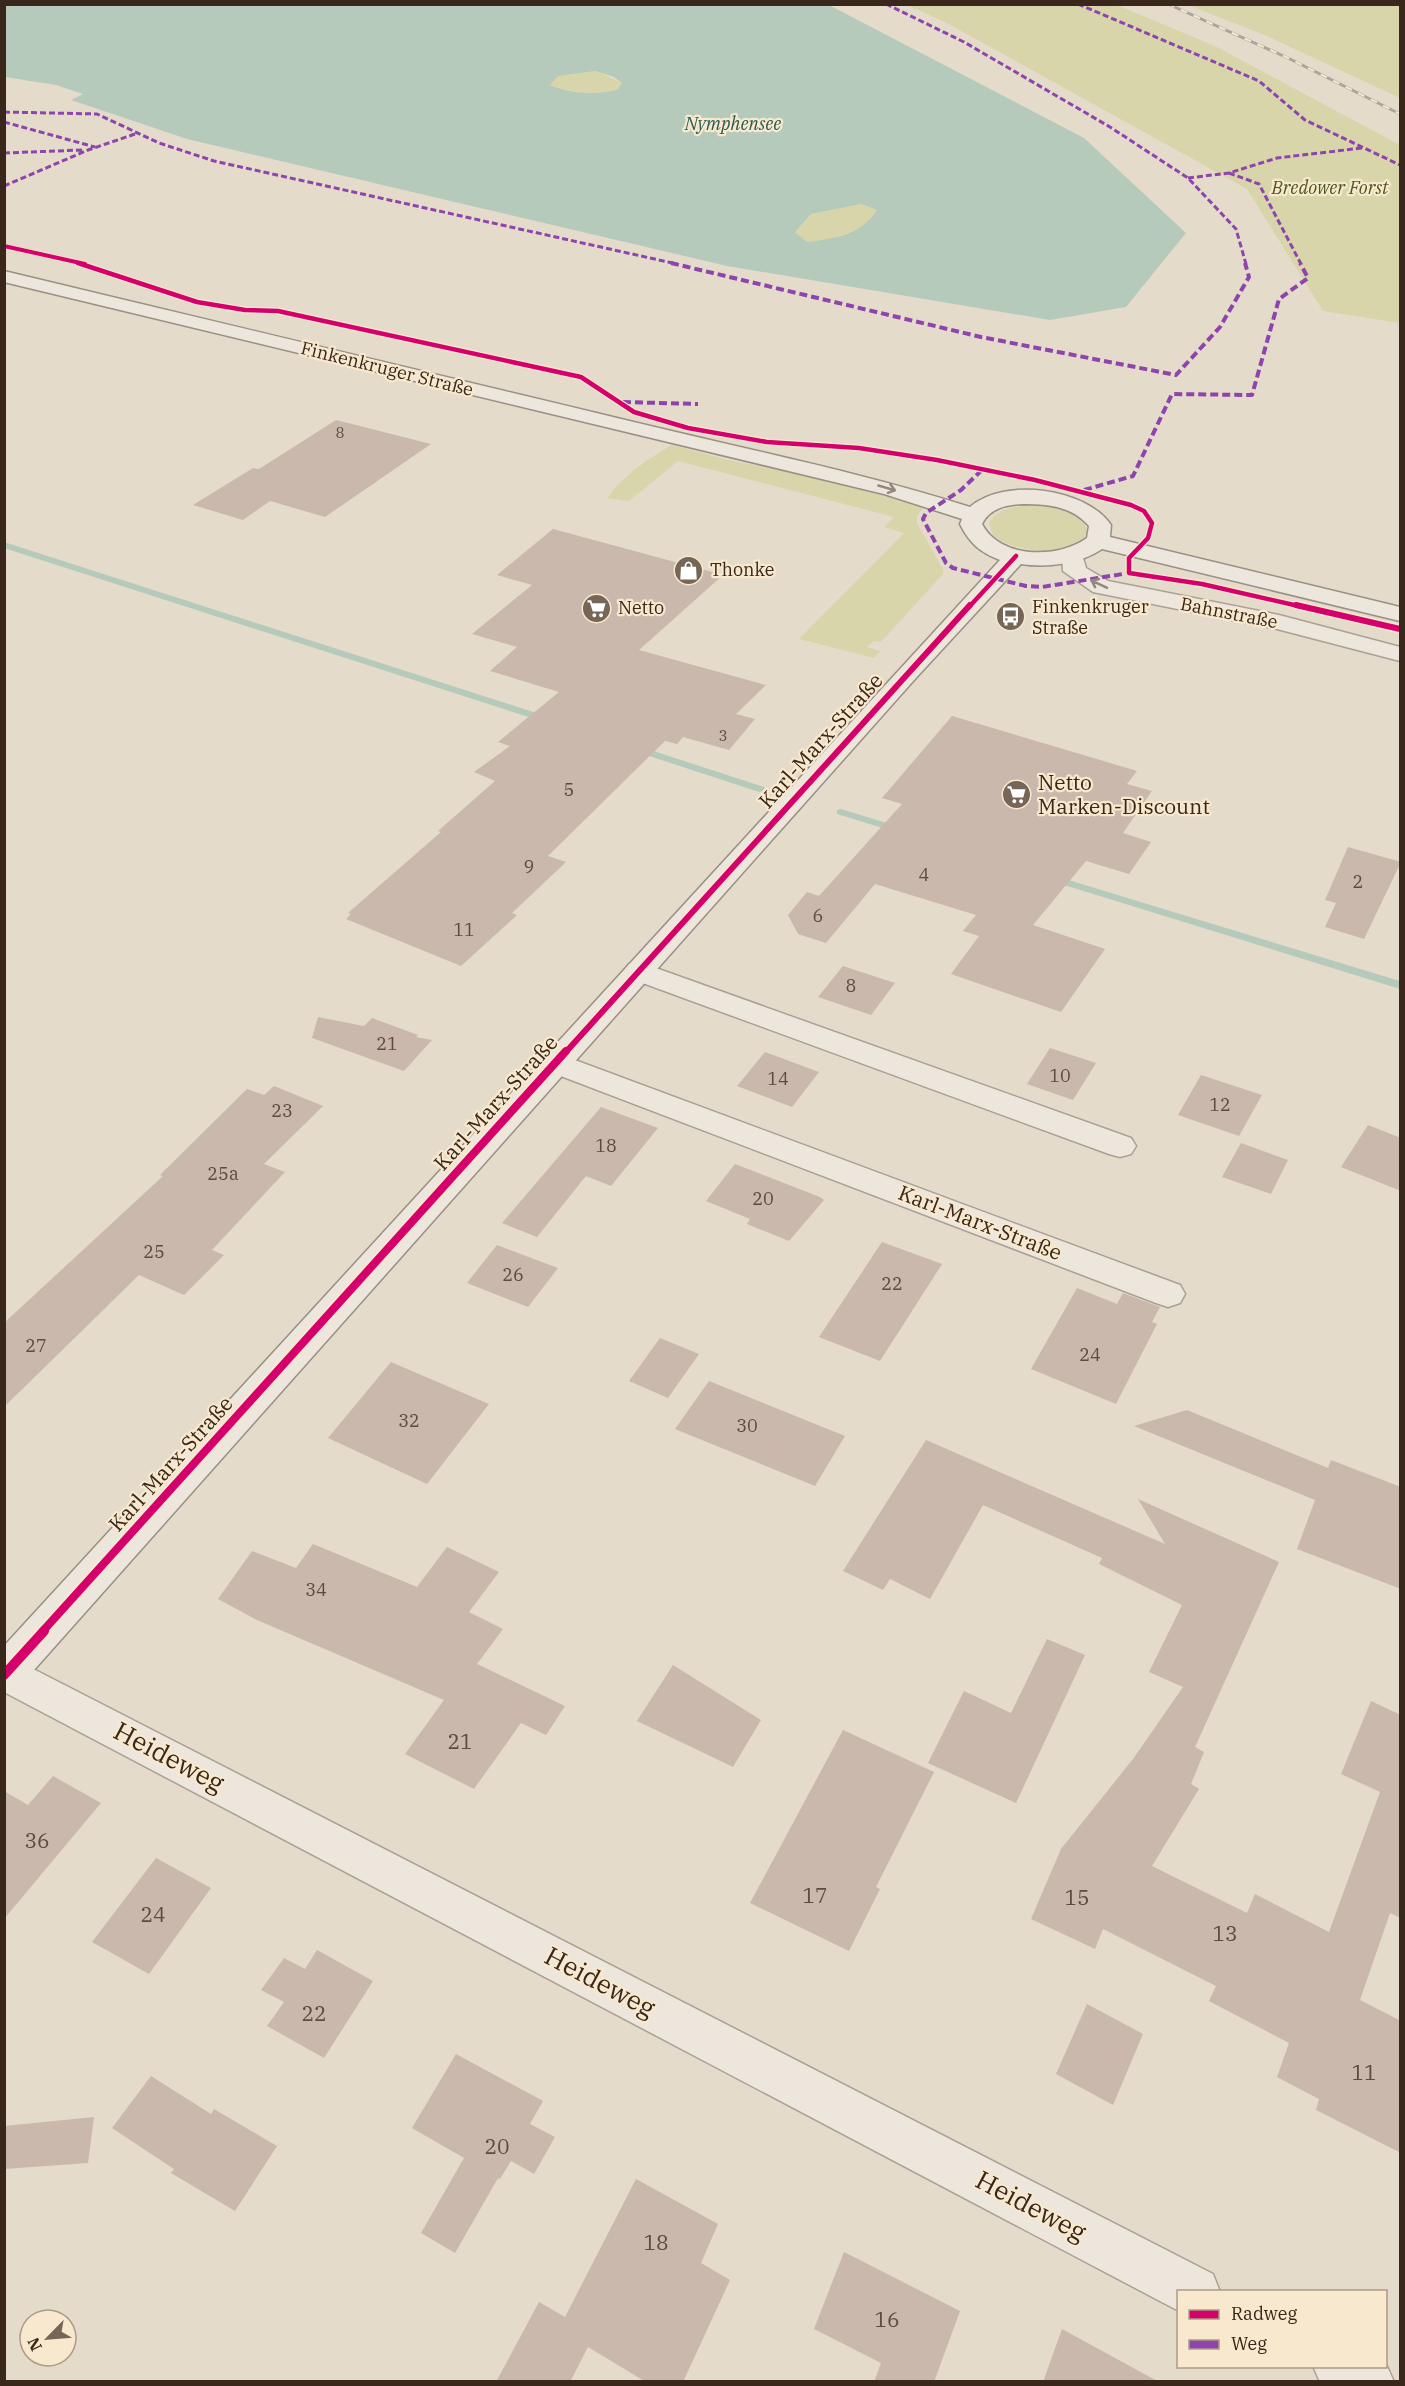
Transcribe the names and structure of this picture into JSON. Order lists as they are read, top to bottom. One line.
{"streets":{"street":["Finkenkruger Straße","Bahnstraße","Karl-Marx-Straße","Heideweg"]},"crossings":[["Karl-Marx-Straße","Heideweg"]],"water":["Nymphensee"],"parks":["Bredower Forst"],"places":{"shop":["Thonke"],"supermarket":["Netto","Netto Marken-Discount"],"bus stop":["Finkenkruger Straße"]},"house_numbers":["8","3","5","9","4","2","6","11","8","21","10","14","12","23","18","25a","20","25","26","22","27","24","32","30","34","21","36","17","15","24","13","22","11","20","18","16"],"legend":["Radweg","Weg"],"north":"bottom left"}
